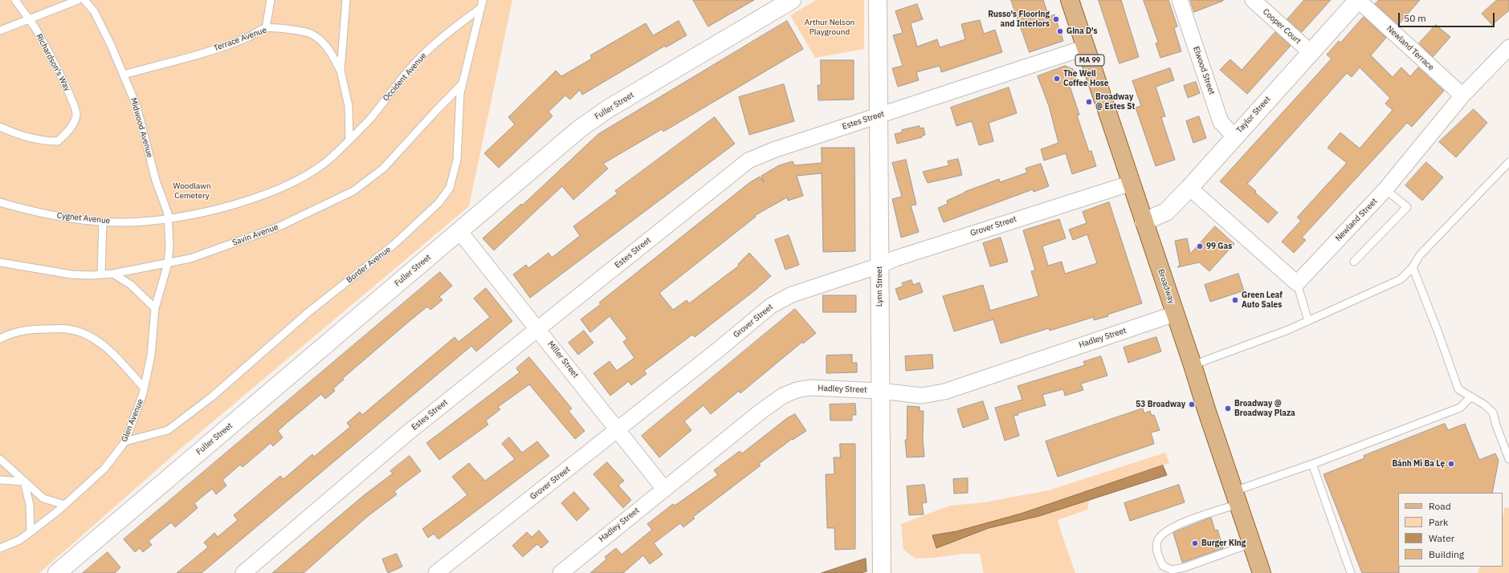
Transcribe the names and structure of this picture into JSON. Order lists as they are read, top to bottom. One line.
{"streets":{"main road":["MA 99","Broadway"],"street":["Cooper Court","Newland Terrace","Elwood Street","Fuller Street","Taylor Street","Estes Street","Newland Street","Grover Street","Lynn Street","Hadley Street","Miller Street"],"lane":["Terrace Avenue","Richardson's Way","Occident Avenue","Midwood Avenue","Cygnet Avenue","Savin Avenue","Border Avenue","Glen Avenue"]},"crossings":[["Cooper Court","Taylor Street"],["Terrace Avenue","Midwood Avenue"],["Newland Terrace","Taylor Street"],["Newland Terrace","Newland Street"],["Elwood Street","Taylor Street"],["Occident Avenue","Border Avenue"],["Fuller Street","Miller Street"],["Taylor Street","Broadway"],["Estes Street","Lynn Street"],["Estes Street","Broadway"],["Estes Street","Miller Street"],["Midwood Avenue","Cygnet Avenue"],["Midwood Avenue","Savin Avenue"],["Midwood Avenue","Glen Avenue"],["Grover Street","Lynn Street"],["Grover Street","Broadway"],["Grover Street","Miller Street"],["Savin Avenue","Border Avenue"],["Savin Avenue","Glen Avenue"],["Border Avenue","Glen Avenue"],["Lynn Street","Hadley Street"],["Broadway","Hadley Street"],["Hadley Street","Miller Street"]],"parks":["Arthur Nelson Playground","Woodlawn Cemetery"],"places":["Russo's Flooring and Interiors","Gina D's","The Well Coffee Hose","Broadway @ Estes St","99 Gas","Green Leaf Auto Sales","53 Broadway","Broadway @ Broadway Plaza","Bánh Mì Ba Lẹ","Burger King"],"legend":["Road","Park","Water","Building"],"scale_bar":"50 m"}
